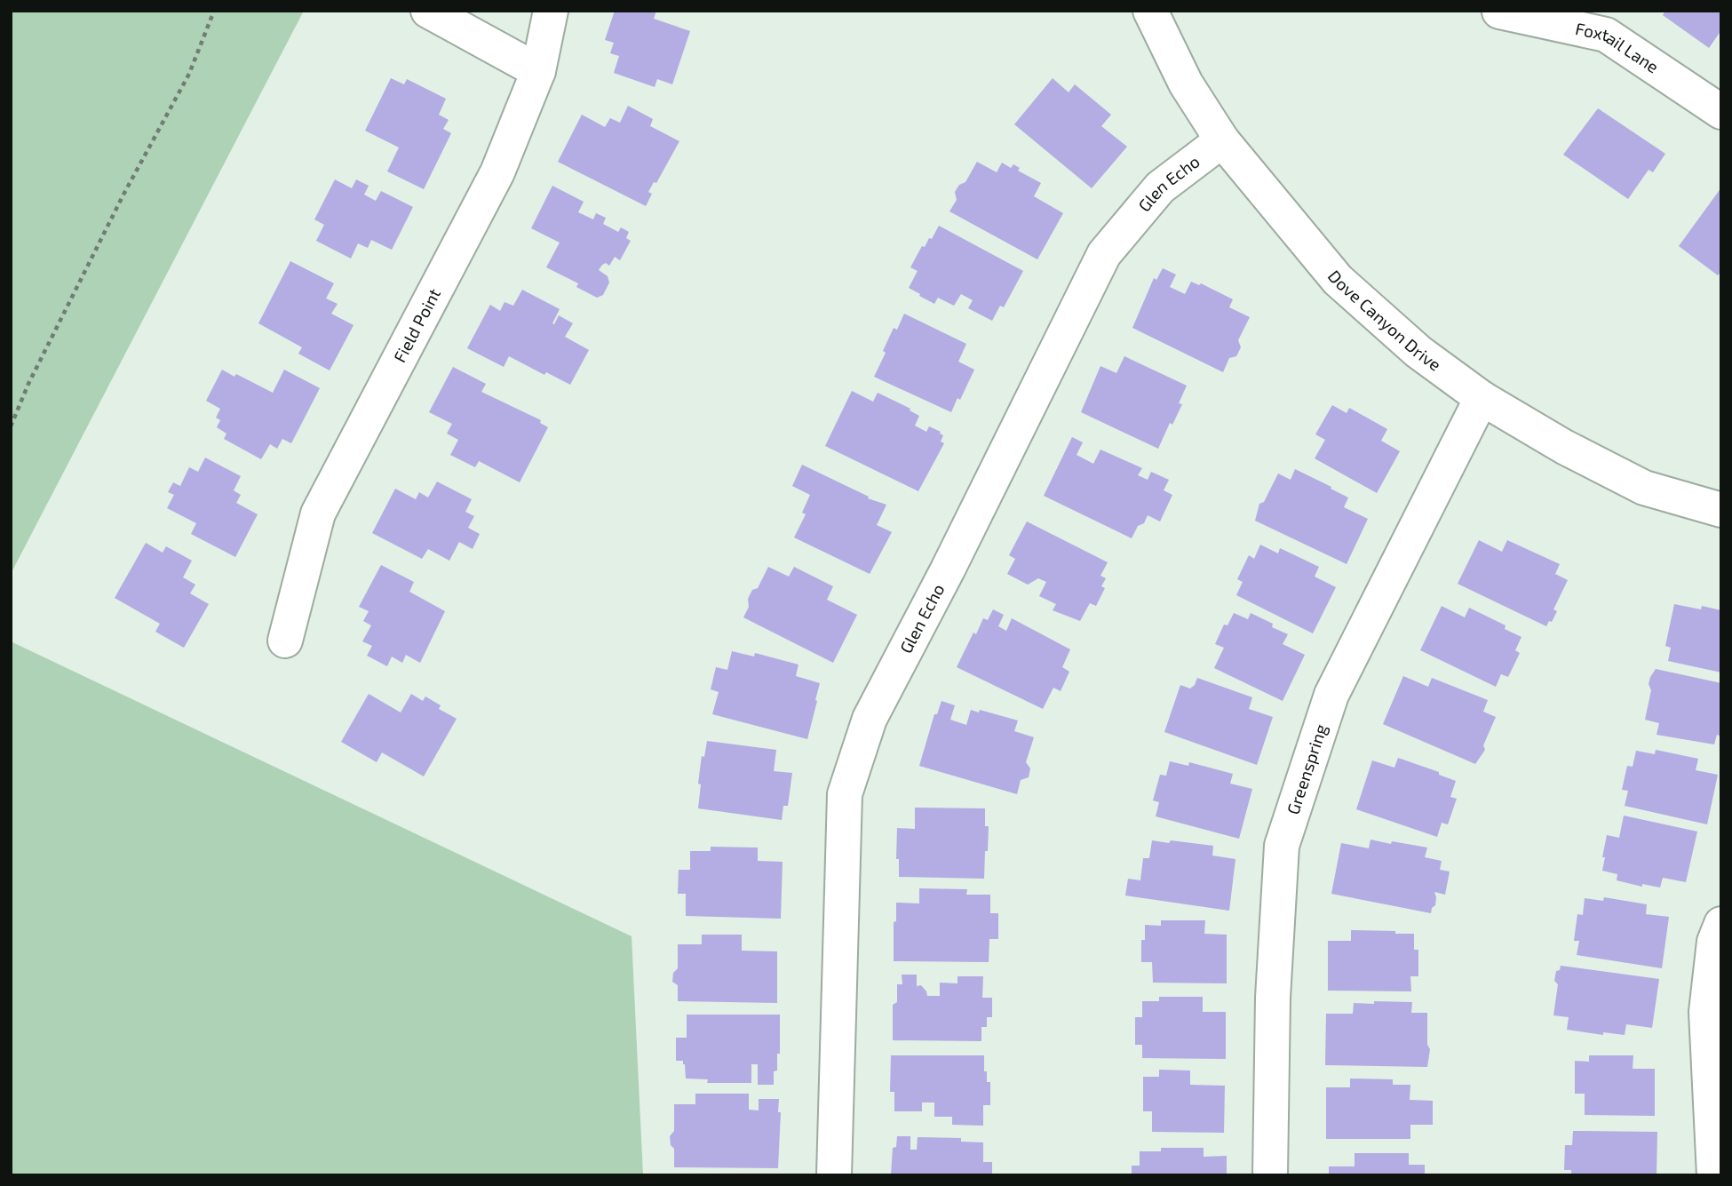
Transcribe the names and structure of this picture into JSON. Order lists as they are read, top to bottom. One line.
{"streets":{"street":["Foxtail Lane","Glen Echo","Dove Canyon Drive","Field Point","Greenspring"]},"crossings":[["Glen Echo","Dove Canyon Drive"],["Dove Canyon Drive","Greenspring"]]}
